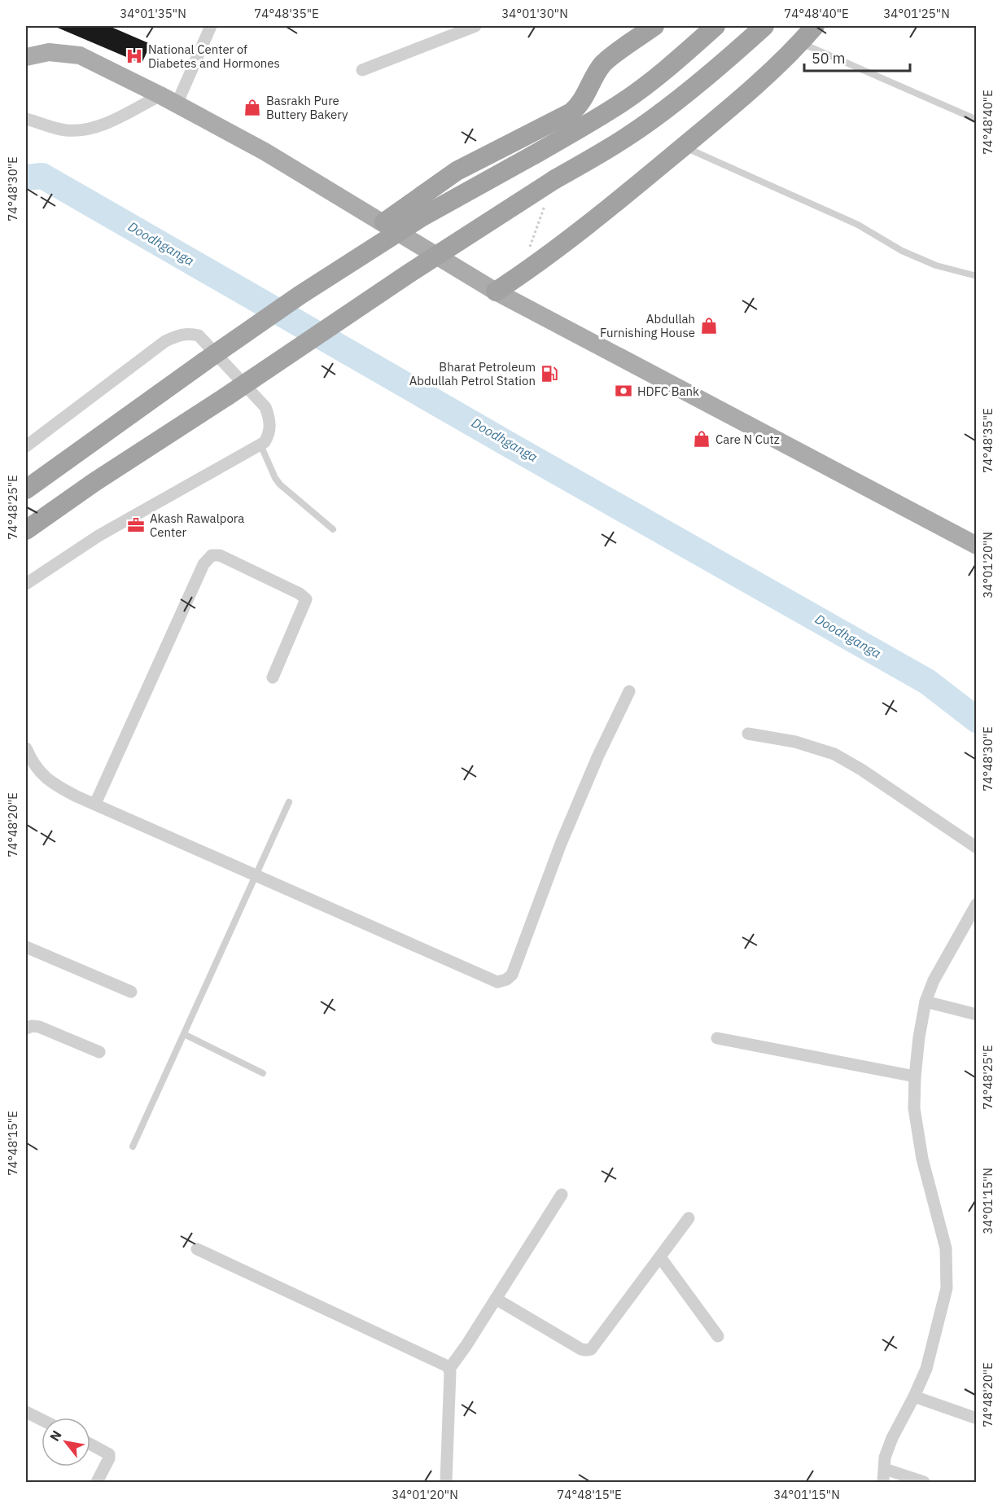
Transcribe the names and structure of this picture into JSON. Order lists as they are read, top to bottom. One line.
{"water":["Doodhganga"],"places":{"hospital":["National Center of Diabetes and Hormones"],"shop":["Basrakh Pure Buttery Bakery","Abdullah Furnishing House","Care N Cutz"],"fuel station":["Bharat Petroleum Abdullah Petrol Station"],"bank":["HDFC Bank"],"office":["Akash Rawalpora Center"]},"scale_bar":"50 m","north":"top left","coordinates":["34°01'35\"N","74°48'35\"E","34°01'30\"N","74°48'40\"E","34°01'25\"N","74°48'30\"E","74°48'25\"E","34°01'20\"N","74°48'20\"E","74°48'15\"E","34°01'15\"N"]}
